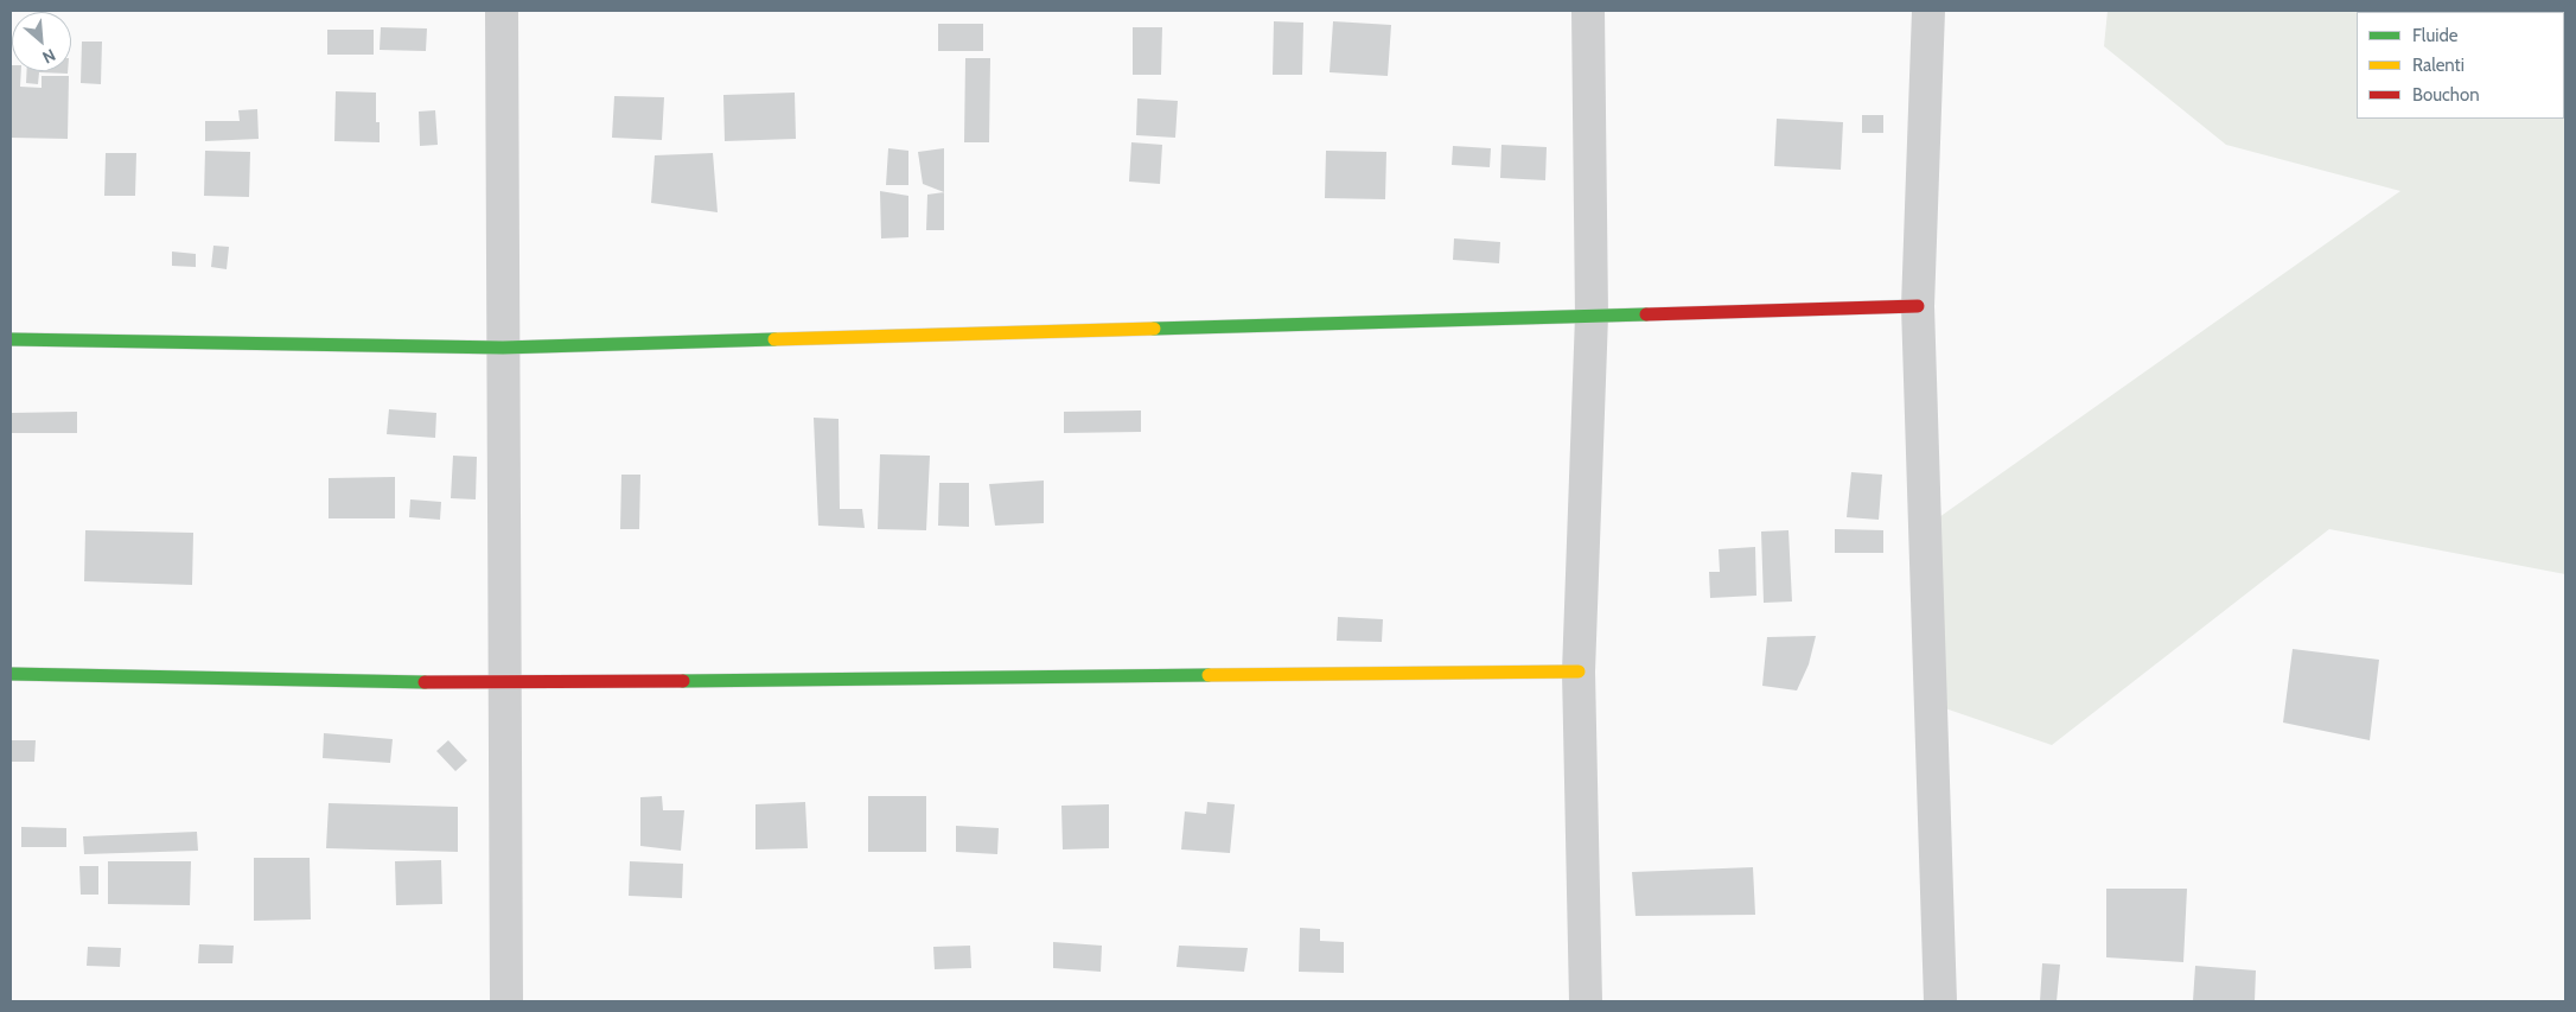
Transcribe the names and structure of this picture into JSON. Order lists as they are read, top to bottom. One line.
{"legend":["Fluide","Ralenti","Bouchon"],"north":"bottom right"}
